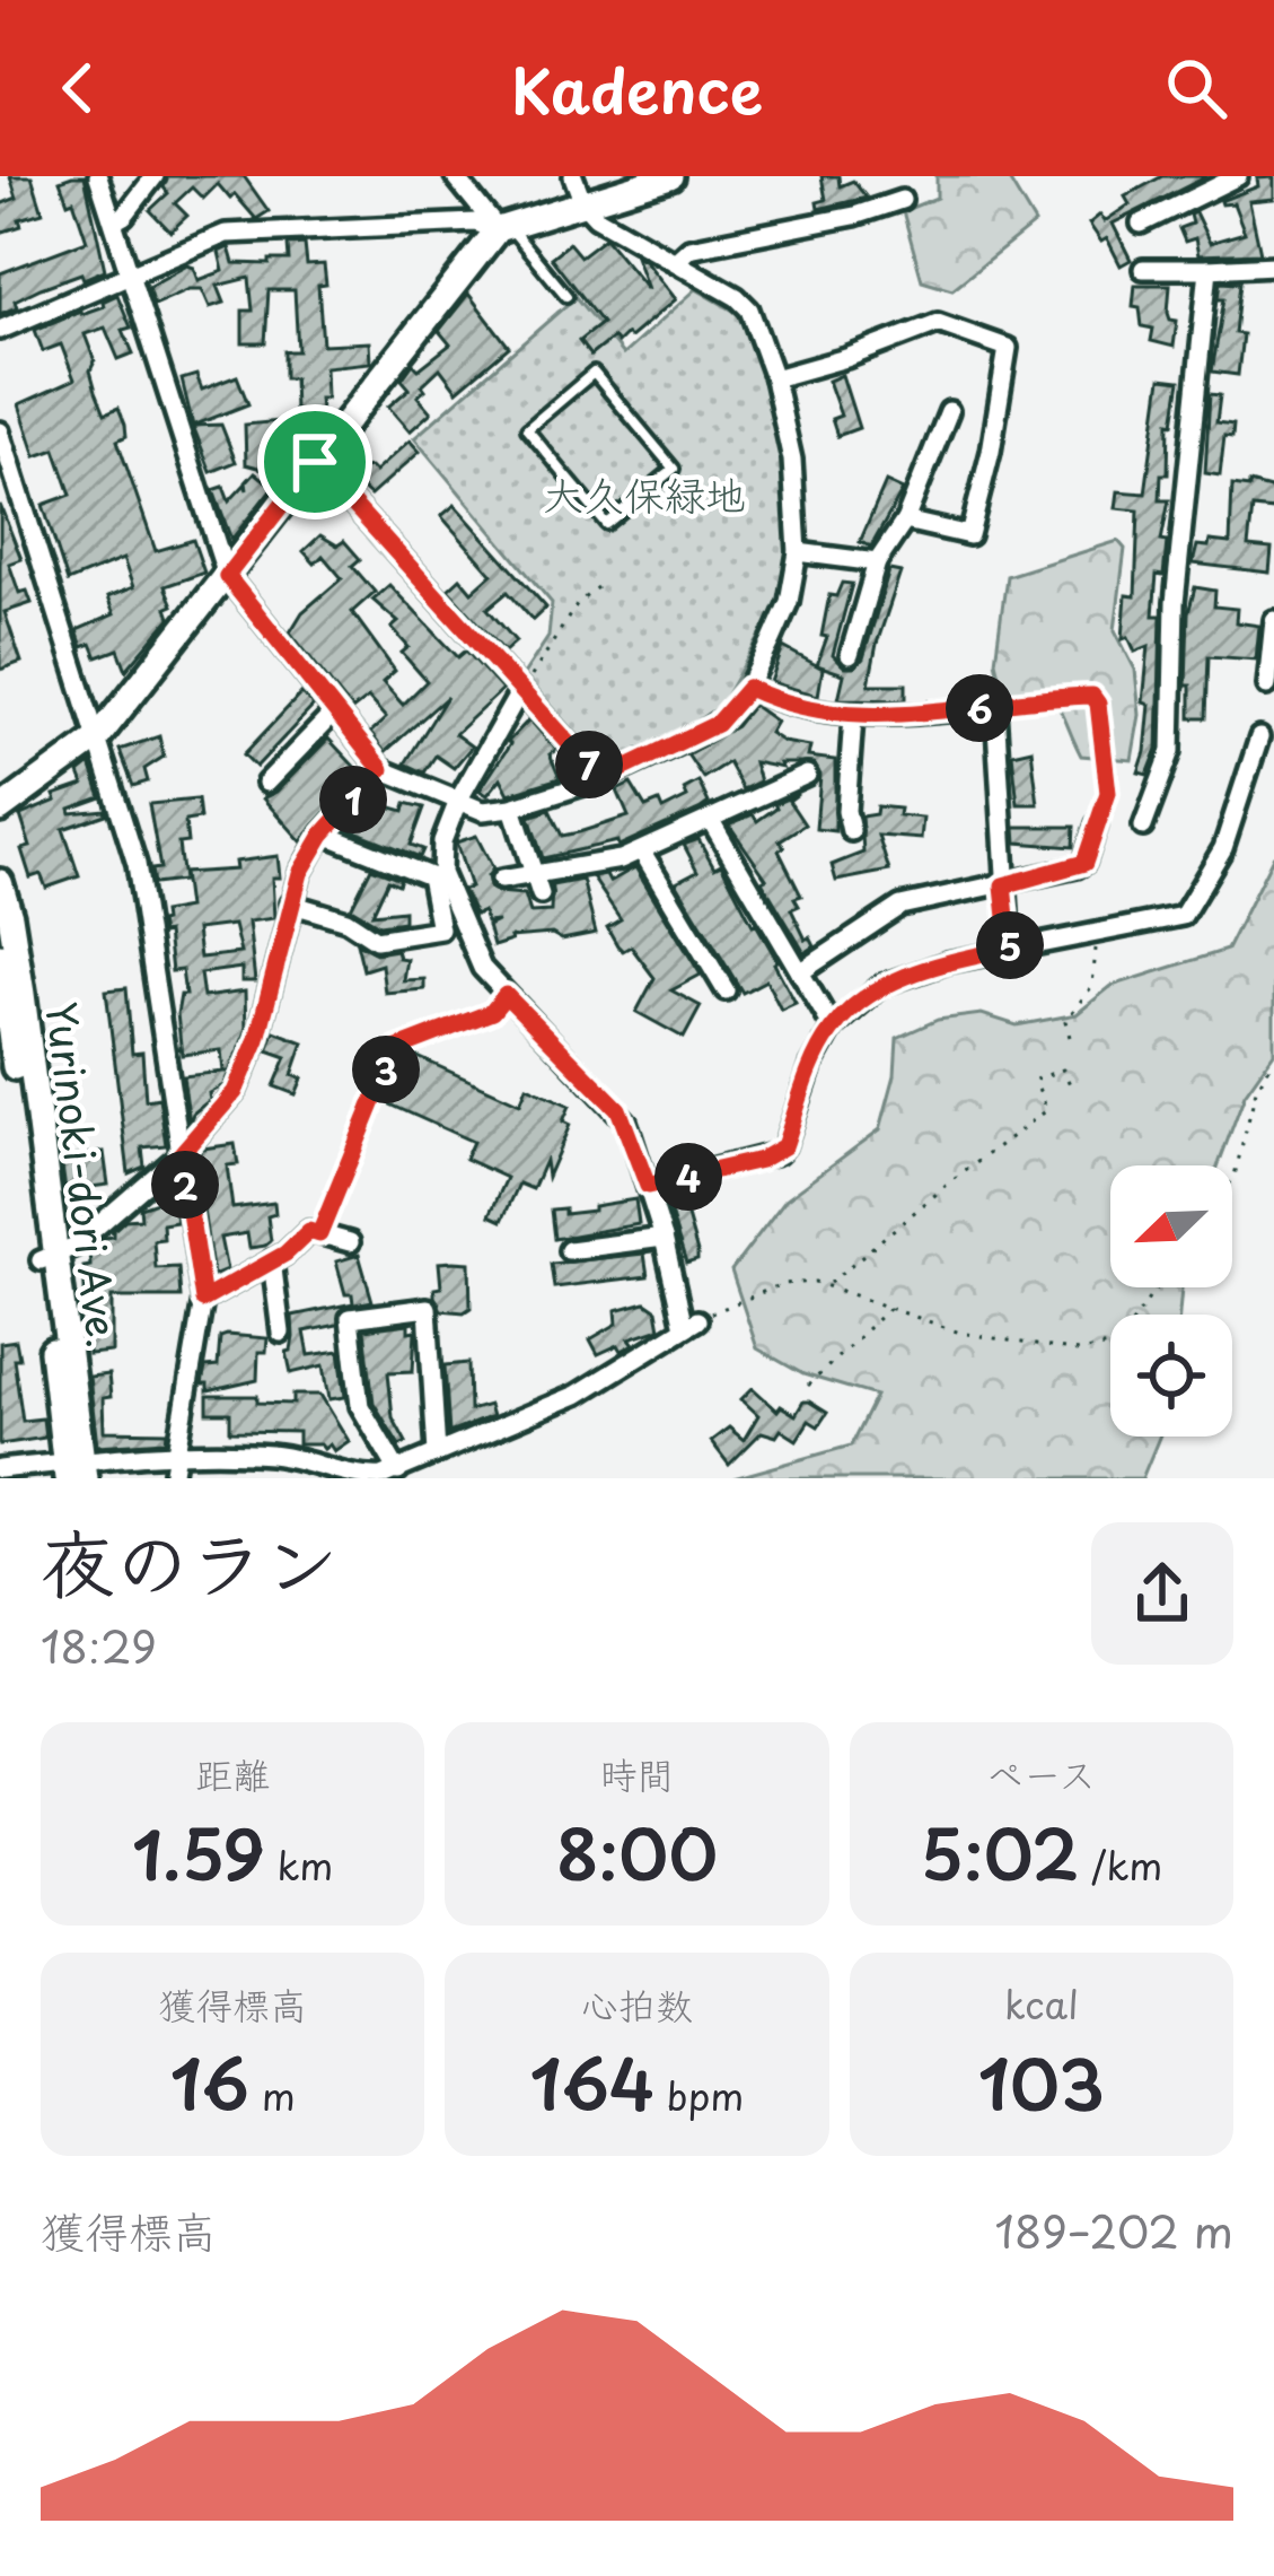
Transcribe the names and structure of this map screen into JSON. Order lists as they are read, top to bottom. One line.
{"streets":{"street":["Yurinoki-dori Ave."]},"parks":["大久保緑地"],"north":"bottom left","page":{"header":"Kadence","pins":["6","7","1","5","3","4","2"],"heading":["夜のラン","18:29"],"stats":[["距離","1.59 km"],["時間","8:00"],["ペース","5:02 /km"],["獲得標高","16 m"],["心拍数","164 bpm"],["kcal","103"]],"chart":["獲得標高","189–202 m"]}}
